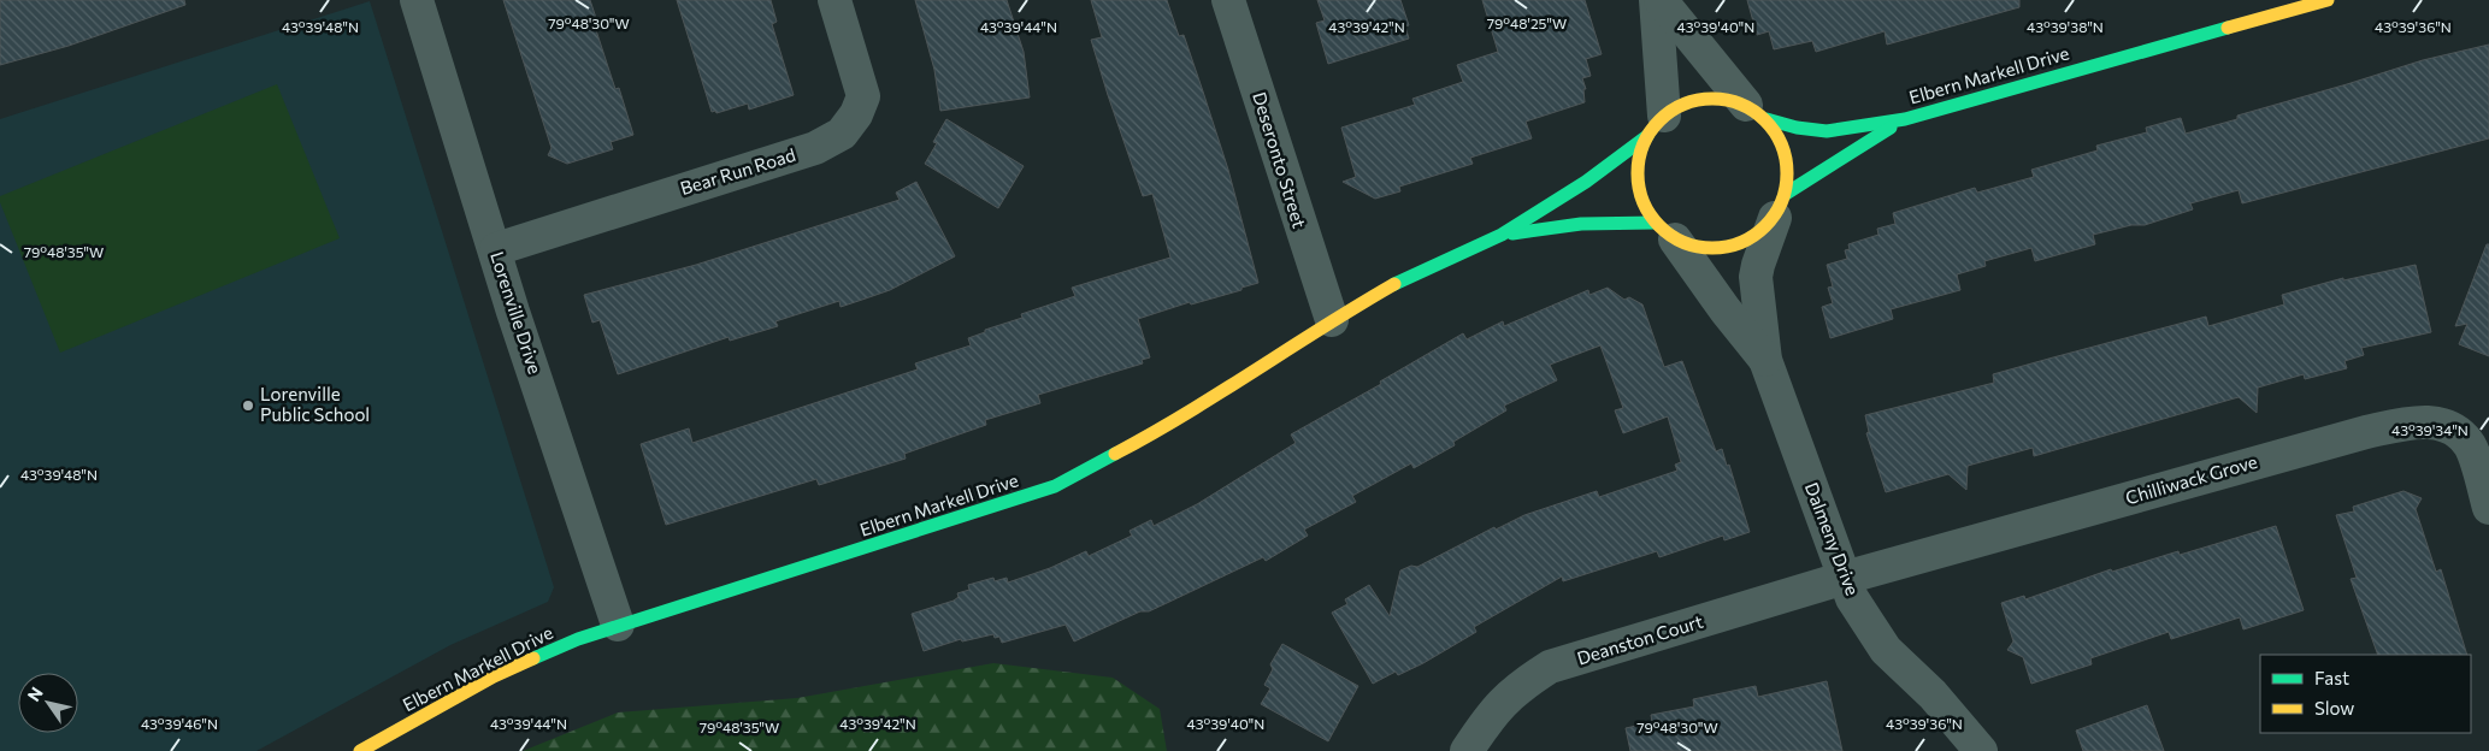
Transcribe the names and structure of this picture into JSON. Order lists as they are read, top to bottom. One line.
{"streets":{"street":["Elbern Markell Drive","Deseronto Street","Bear Run Road","Lorenville Drive","Chilliwack Grove","Dalmeny Drive","Deanston Court"]},"crossings":[["Elbern Markell Drive","Deseronto Street"],["Elbern Markell Drive","Lorenville Drive"],["Elbern Markell Drive","Dalmeny Drive"],["Bear Run Road","Lorenville Drive"],["Chilliwack Grove","Dalmeny Drive"],["Chilliwack Grove","Deanston Court"],["Dalmeny Drive","Deanston Court"]],"places":["Lorenville Public School"],"legend":["Fast","Slow"],"north":"top left","coordinates":["79°48'30\"W","79°48'25\"W","43°39'38\"N","43°39'36\"N","43°39'48\"N","43°39'44\"N","43°39'42\"N","43°39'40\"N","79°48'35\"W","43°39'34\"N","43°39'46\"N"]}
